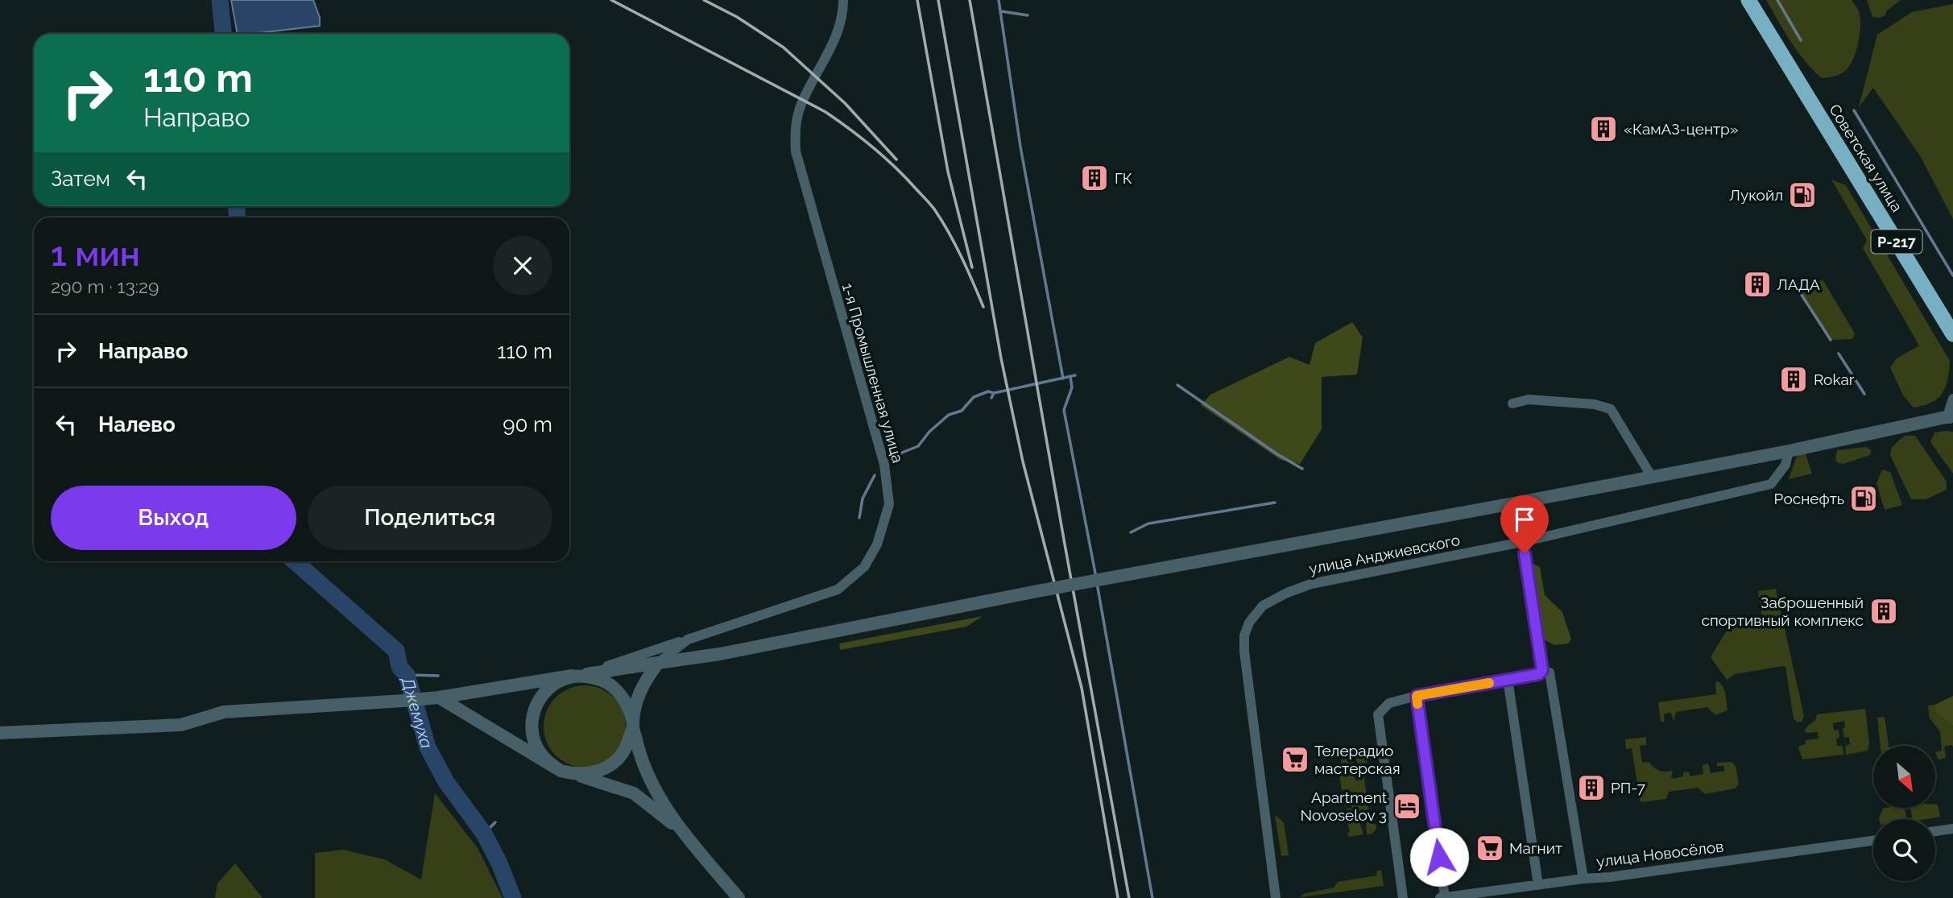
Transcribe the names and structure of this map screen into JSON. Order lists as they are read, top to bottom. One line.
{"streets":{"highway":["Советская улица","Р-217"],"street":["1-я Промышленная улица","улица Анджиевского","улица Новосёлов"]},"water":["Джемуха"],"places":{"building":["«КамАЗ-центр»","ГК","ЛАДА","Rokar","Заброшенный спортивный комплекс","РП-7"],"fuel station":["Лукойл","Роснефть"],"supermarket":["Телерадио мастерская","Магнит"],"hotel":["Apartment Novoselov 3"]},"north":"bottom right","page":{"turn":["110 m","Направо"],"then":"Затем","heading":["1 мин","290 m · 13:29"],"list":[{"name":"Направо","value":"110 m"},{"name":"Налево","value":"90 m"}],"buttons":["Выход","Поделиться"]}}
